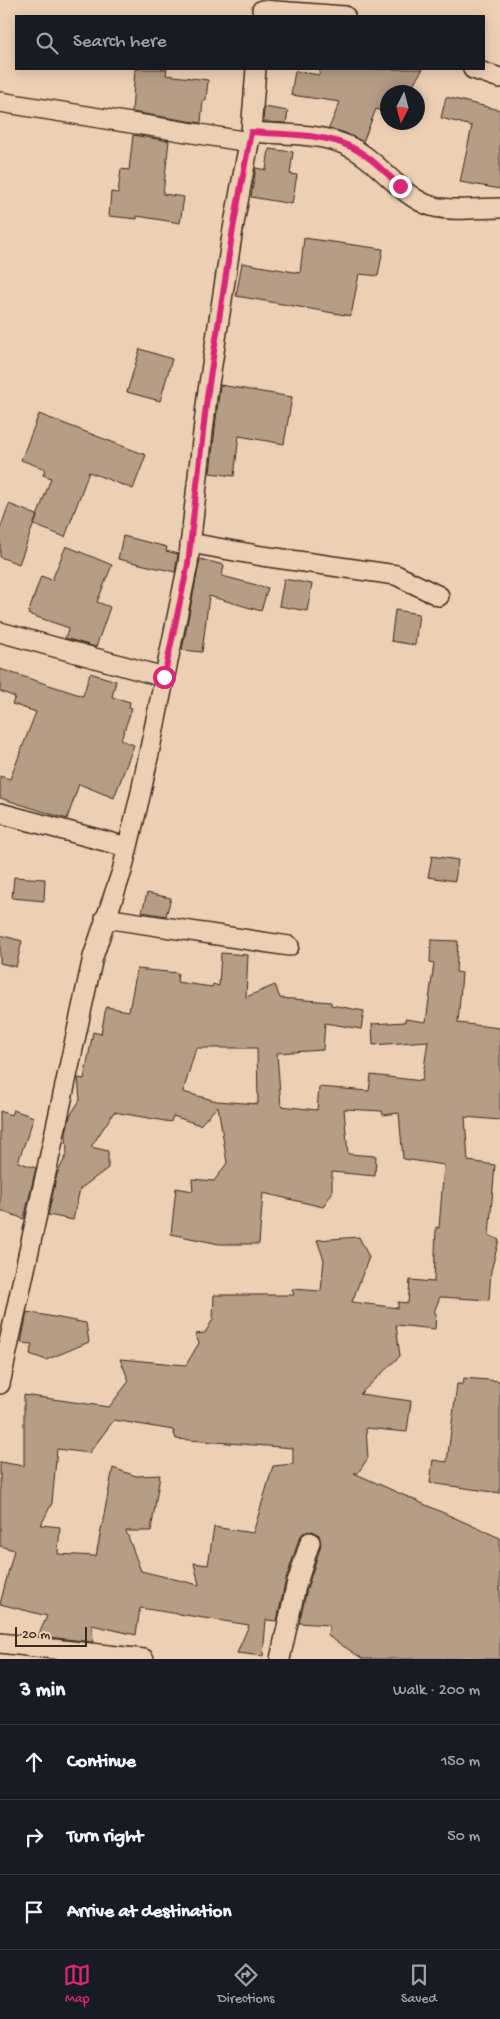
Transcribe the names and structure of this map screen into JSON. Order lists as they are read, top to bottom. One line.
{"scale_bar":"20 m","north":"bottom","page":{"search":"Search here","scale":"20 m","heading":["3 min","Walk · 200 m"],"list":[["Continue","150 m"],["Turn right","50 m"],"Arrive at destination"],"nav":["Map","Directions","Saved"]}}
